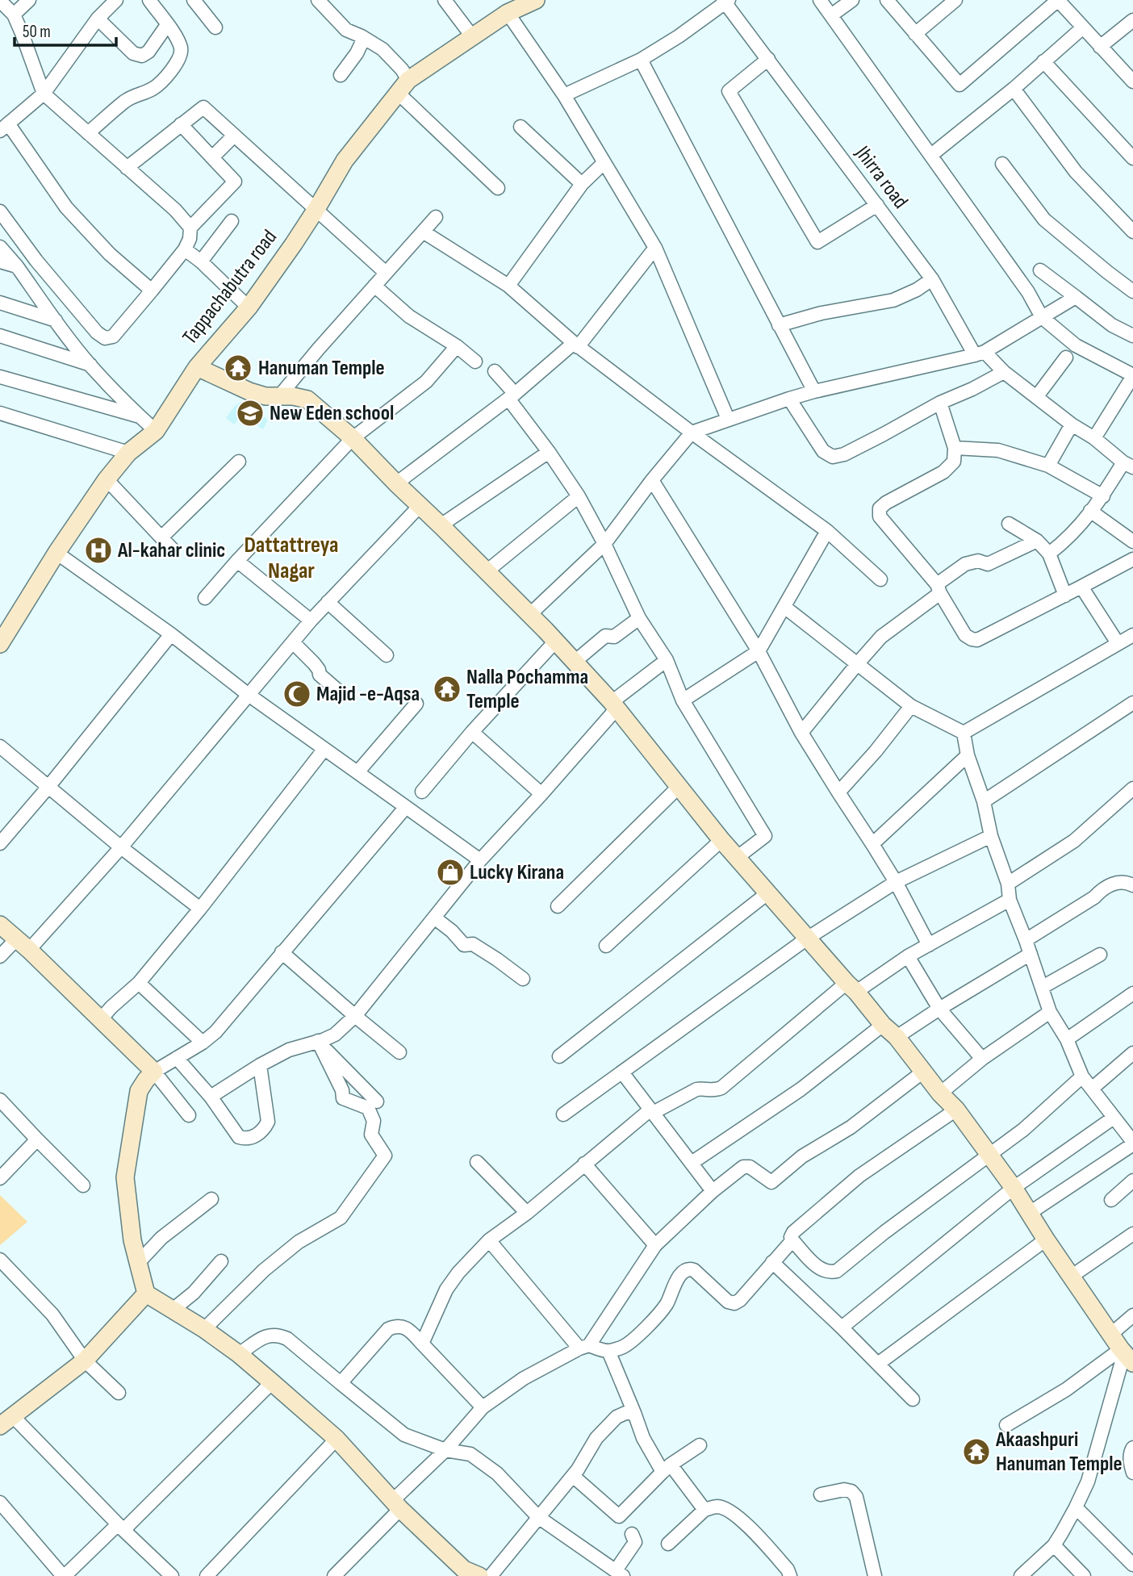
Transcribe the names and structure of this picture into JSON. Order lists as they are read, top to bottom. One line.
{"streets":{"street":["Jhirra road","Tappachabutra road"]},"districts":["Dattattreya Nagar"],"places":{"temple":["Hanuman Temple","Nalla Pochamma Temple","Akaashpuri Hanuman Temple"],"school or university":["New Eden school"],"hospital":["Al-kahar clinic"],"mosque":["Majid -e-Aqsa"],"shop":["Lucky Kirana"]},"scale_bar":"50 m"}
